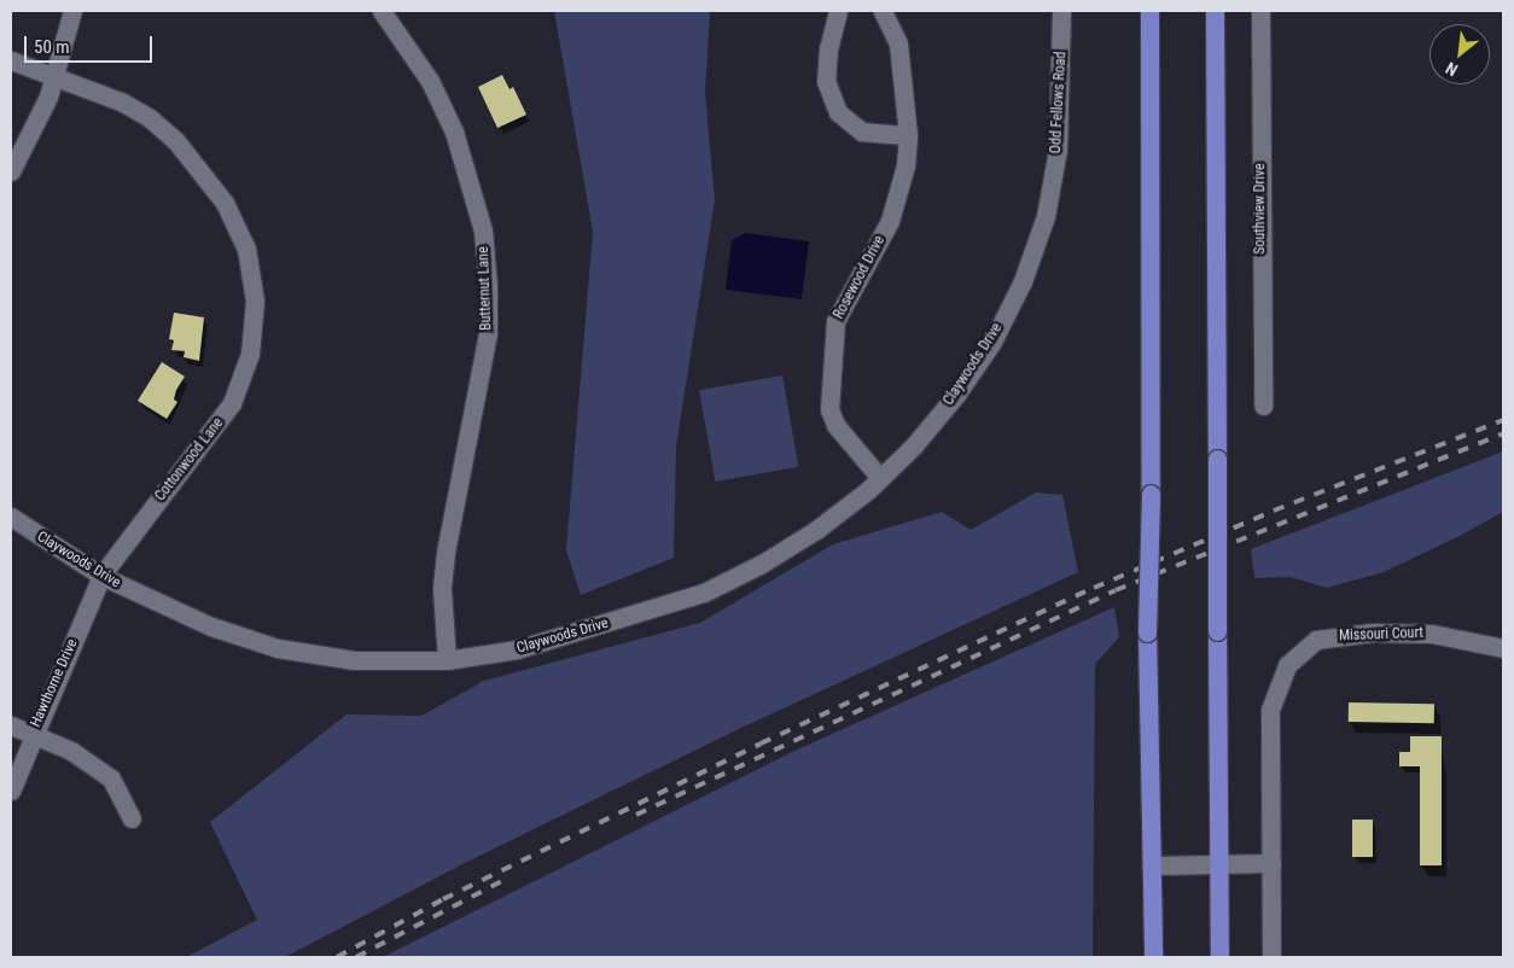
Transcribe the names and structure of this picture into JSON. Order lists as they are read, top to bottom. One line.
{"streets":{"street":["Odd Fellows Road","Southview Drive","Rosewood Drive","Butternut Lane","Claywoods Drive","Cottonwood Lane","Missouri Court","Hawthorne Drive"]},"crossings":[["Odd Fellows Road","Claywoods Drive"],["Rosewood Drive","Claywoods Drive"],["Butternut Lane","Claywoods Drive"],["Claywoods Drive","Cottonwood Lane"],["Claywoods Drive","Hawthorne Drive"],["Cottonwood Lane","Hawthorne Drive"]],"scale_bar":"50 m","north":"bottom left"}
